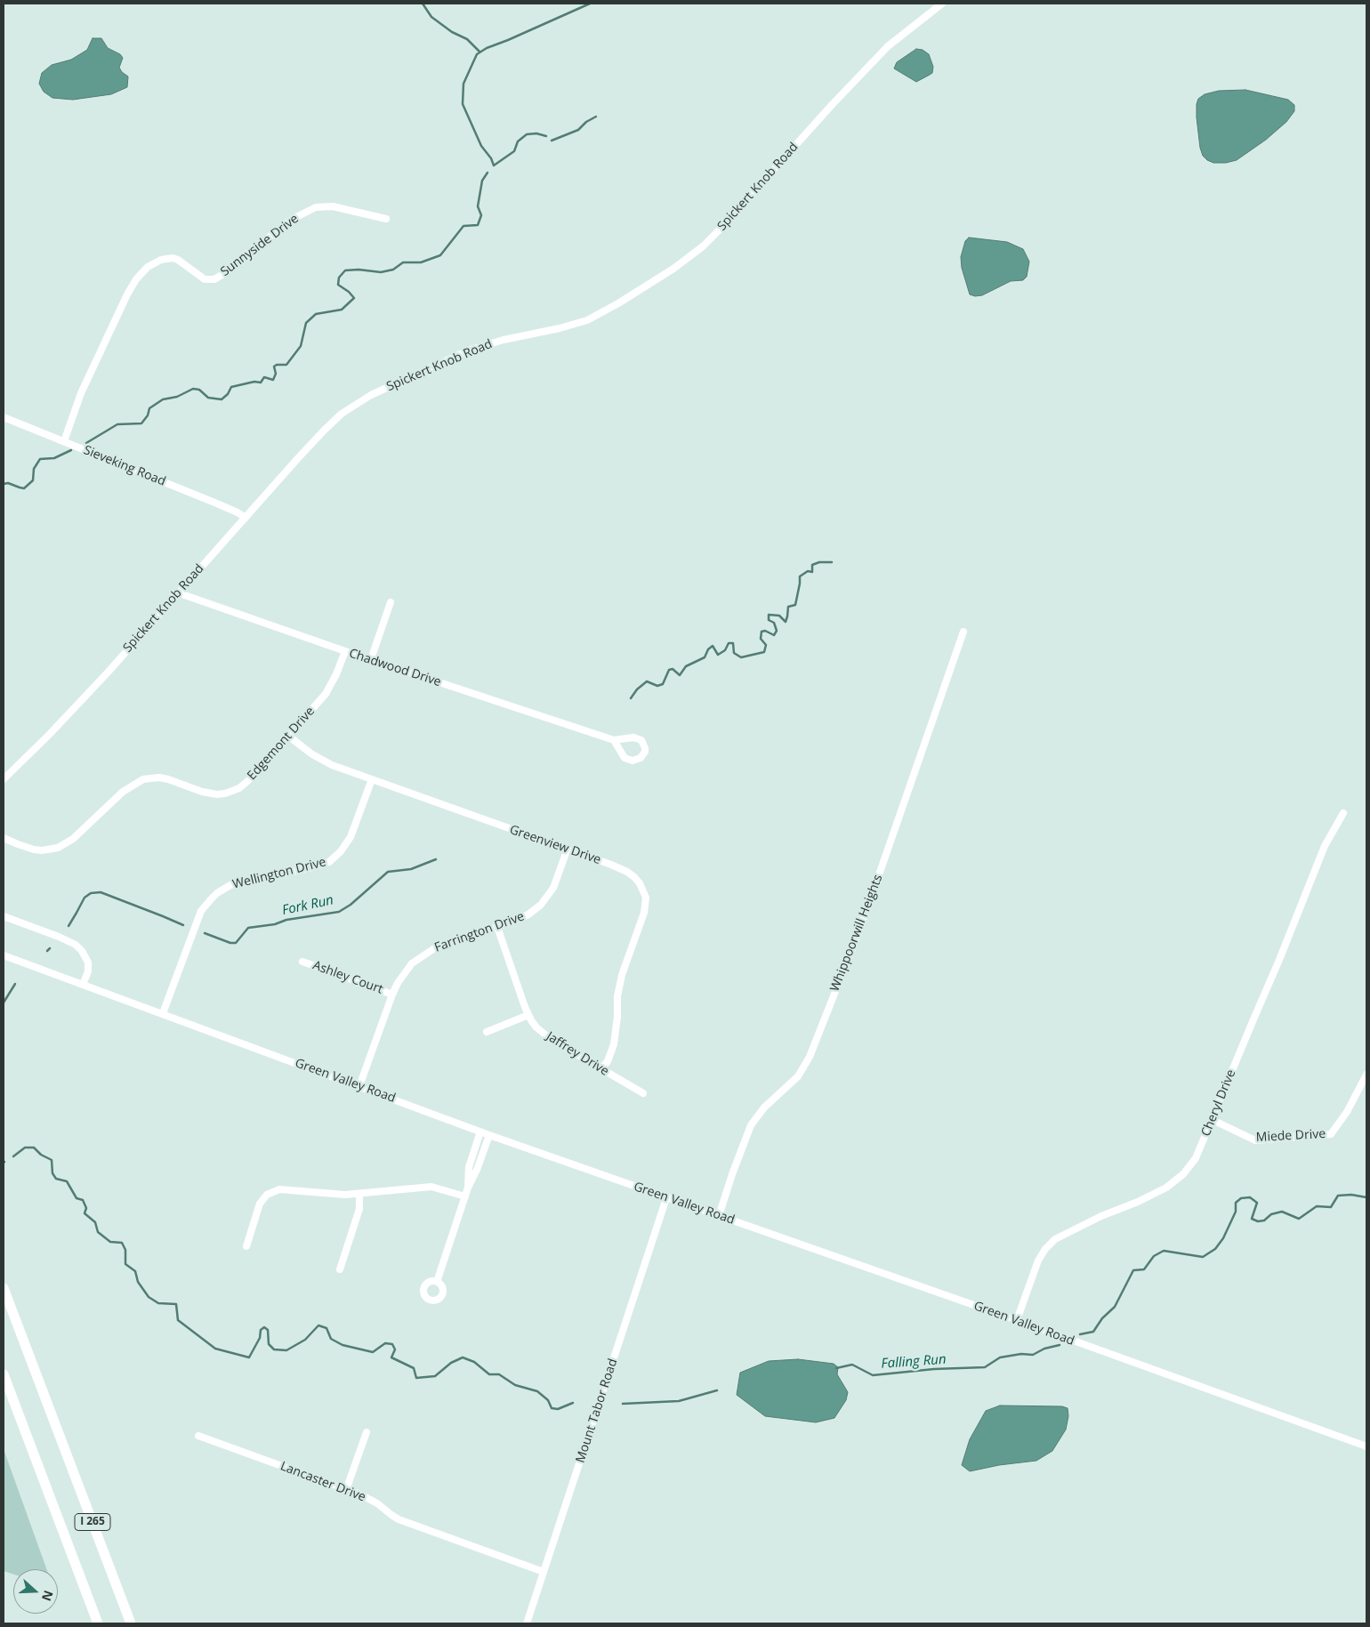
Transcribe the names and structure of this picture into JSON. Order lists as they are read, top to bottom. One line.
{"streets":{"highway":["I 265"],"street":["Spickert Knob Road","Sunnyside Drive","Sieveking Road","Chadwood Drive","Edgemont Drive","Greenview Drive","Wellington Drive","Farrington Drive","Whippoorwill Heights","Ashley Court","Jaffrey Drive","Green Valley Road","Cheryl Drive","Miede Drive","Mount Tabor Road","Lancaster Drive"]},"crossings":[["Spickert Knob Road","Sieveking Road"],["Spickert Knob Road","Chadwood Drive"],["Sunnyside Drive","Sieveking Road"],["Chadwood Drive","Edgemont Drive"],["Edgemont Drive","Greenview Drive"],["Greenview Drive","Wellington Drive"],["Greenview Drive","Farrington Drive"],["Greenview Drive","Jaffrey Drive"],["Wellington Drive","Green Valley Road"],["Farrington Drive","Ashley Court"],["Farrington Drive","Jaffrey Drive"],["Farrington Drive","Green Valley Road"],["Whippoorwill Heights","Green Valley Road"],["Green Valley Road","Cheryl Drive"],["Green Valley Road","Mount Tabor Road"],["Cheryl Drive","Miede Drive"],["Mount Tabor Road","Lancaster Drive"]],"water":["Fork Run","Falling Run"],"north":"right"}
